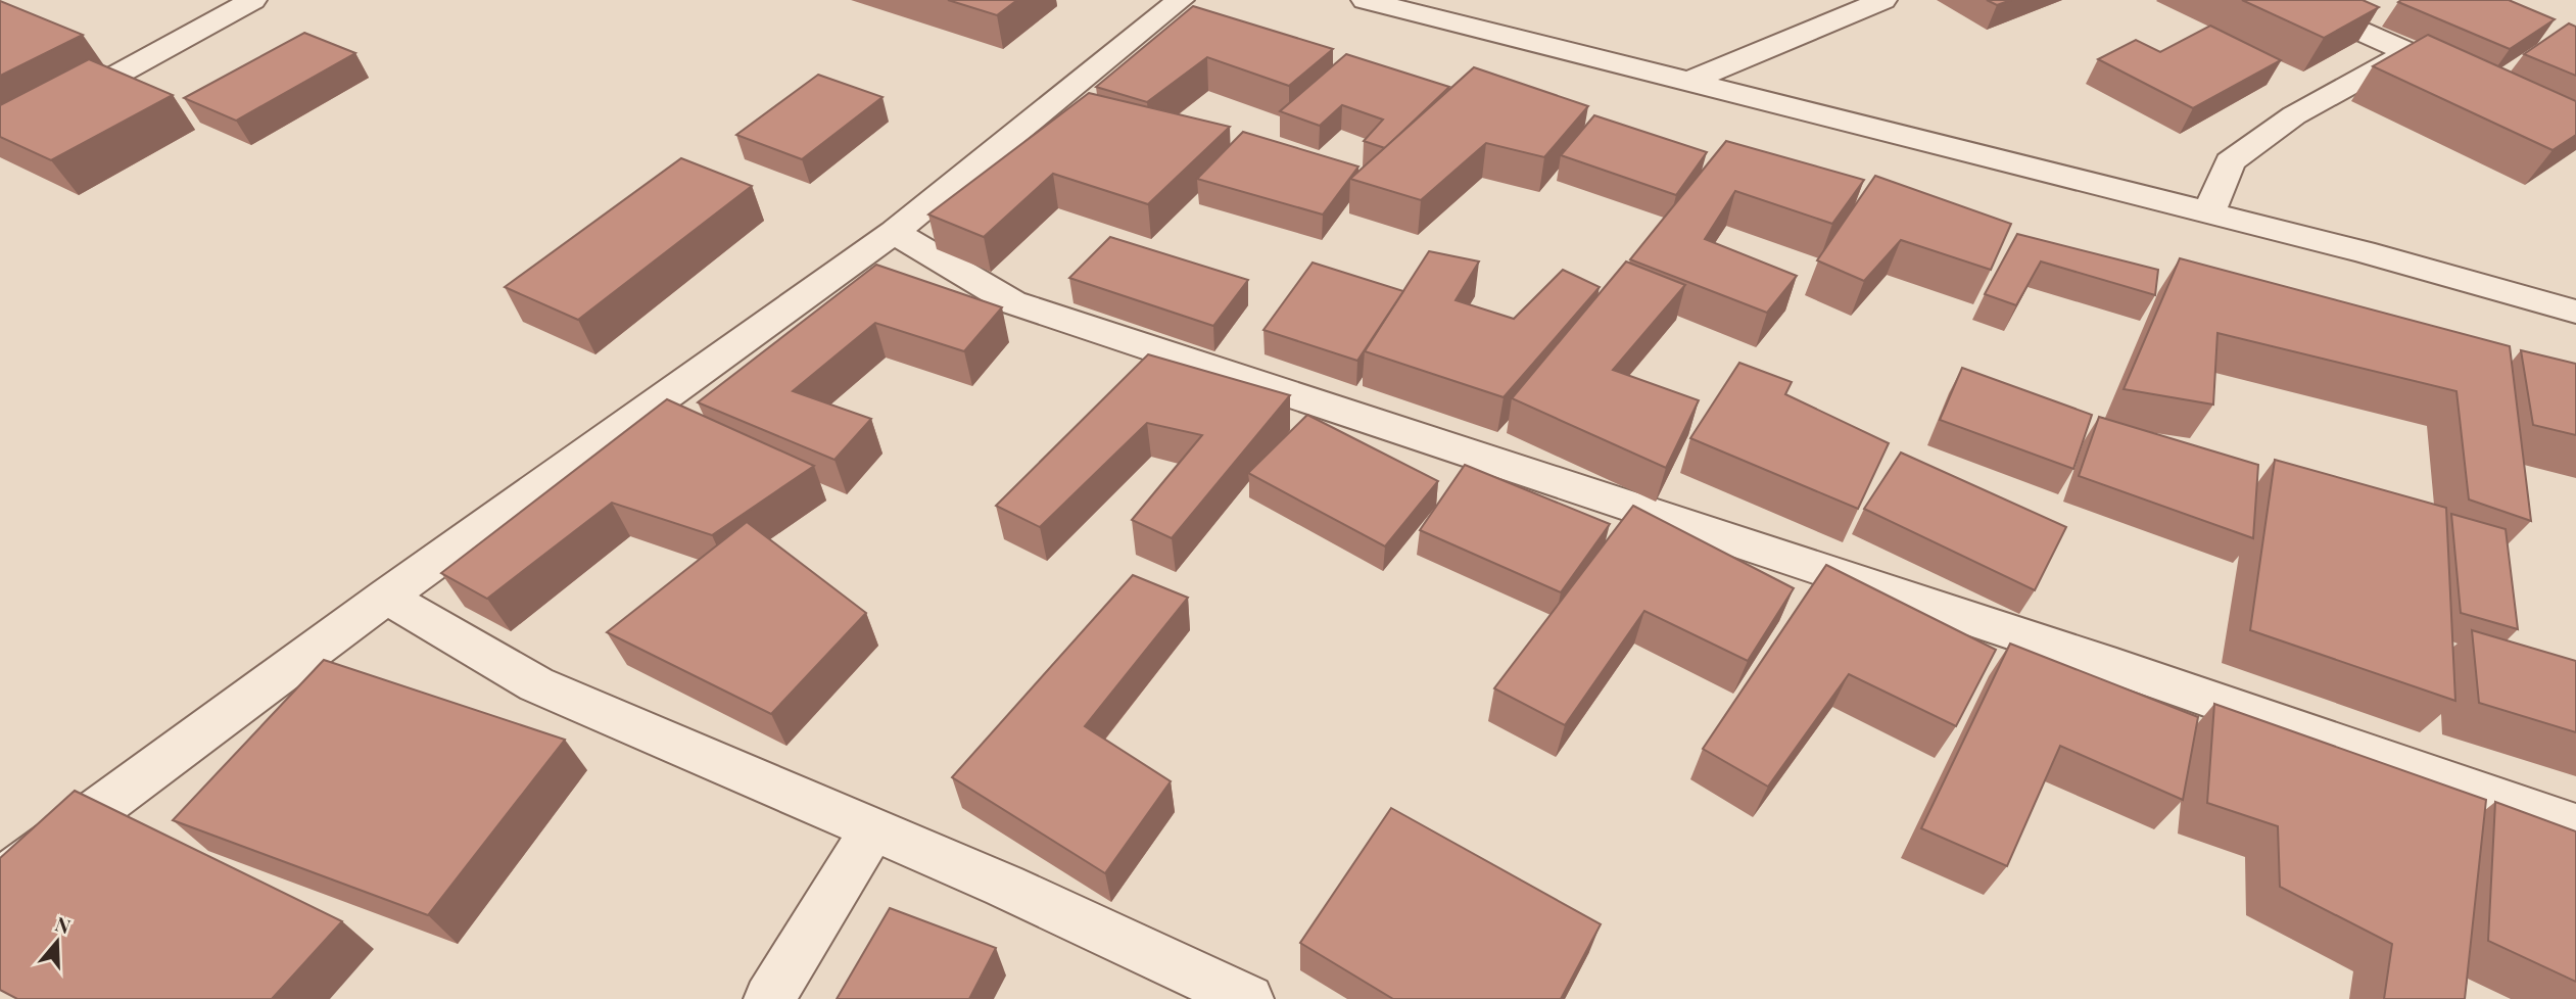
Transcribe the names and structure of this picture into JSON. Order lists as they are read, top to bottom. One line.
{"north":"top"}
